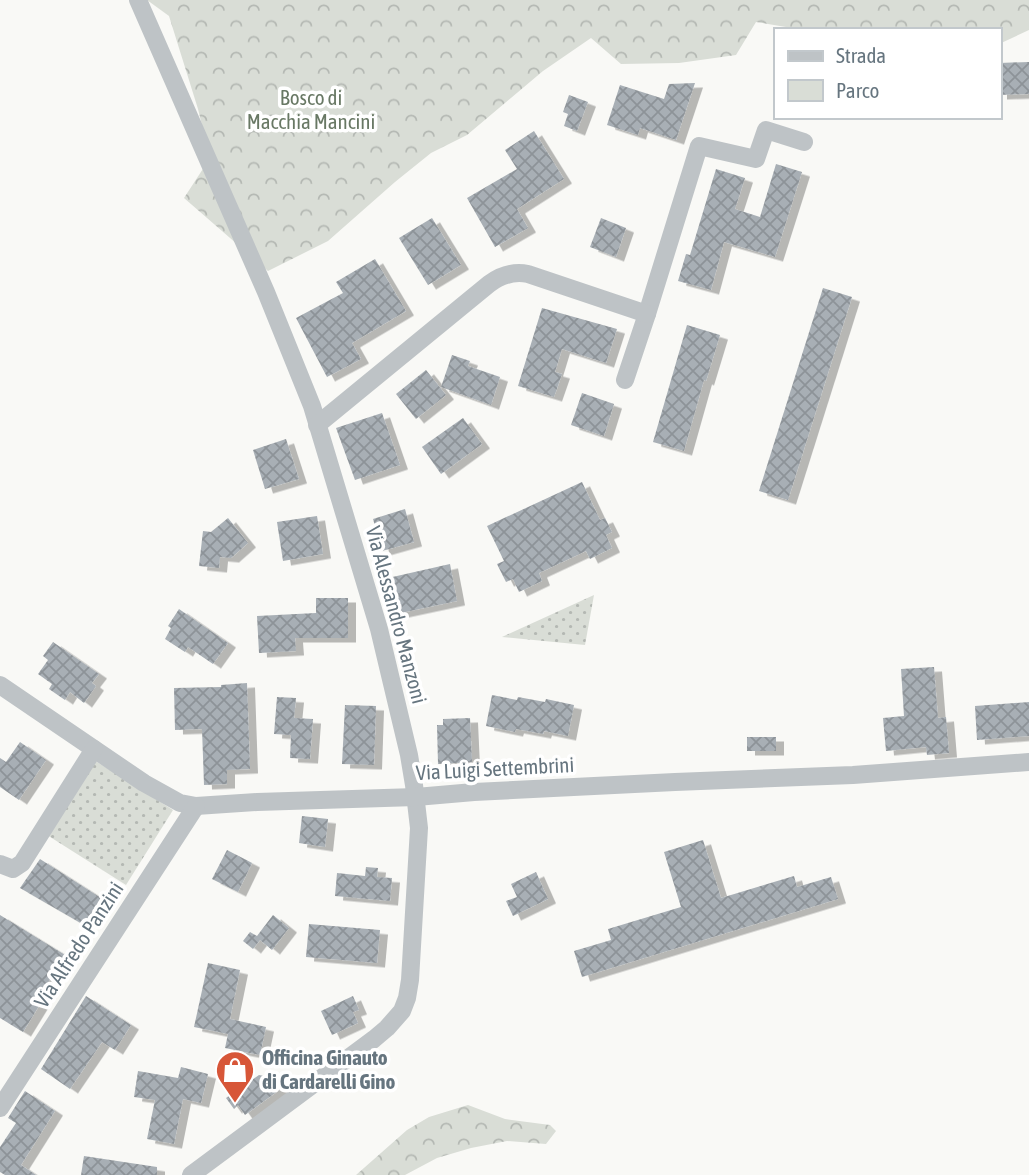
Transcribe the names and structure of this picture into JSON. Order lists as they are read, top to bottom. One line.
{"streets":{"street":["Via Alessandro Manzoni","Via Luigi Settembrini","Via Alfredo Panzini"]},"crossings":[["Via Alessandro Manzoni","Via Luigi Settembrini"],["Via Luigi Settembrini","Via Alfredo Panzini"]],"parks":["Bosco di Macchia Mancini"],"places":{"shop":["Officina Ginauto di Cardarelli Gino"]},"legend":["Strada","Parco"]}
